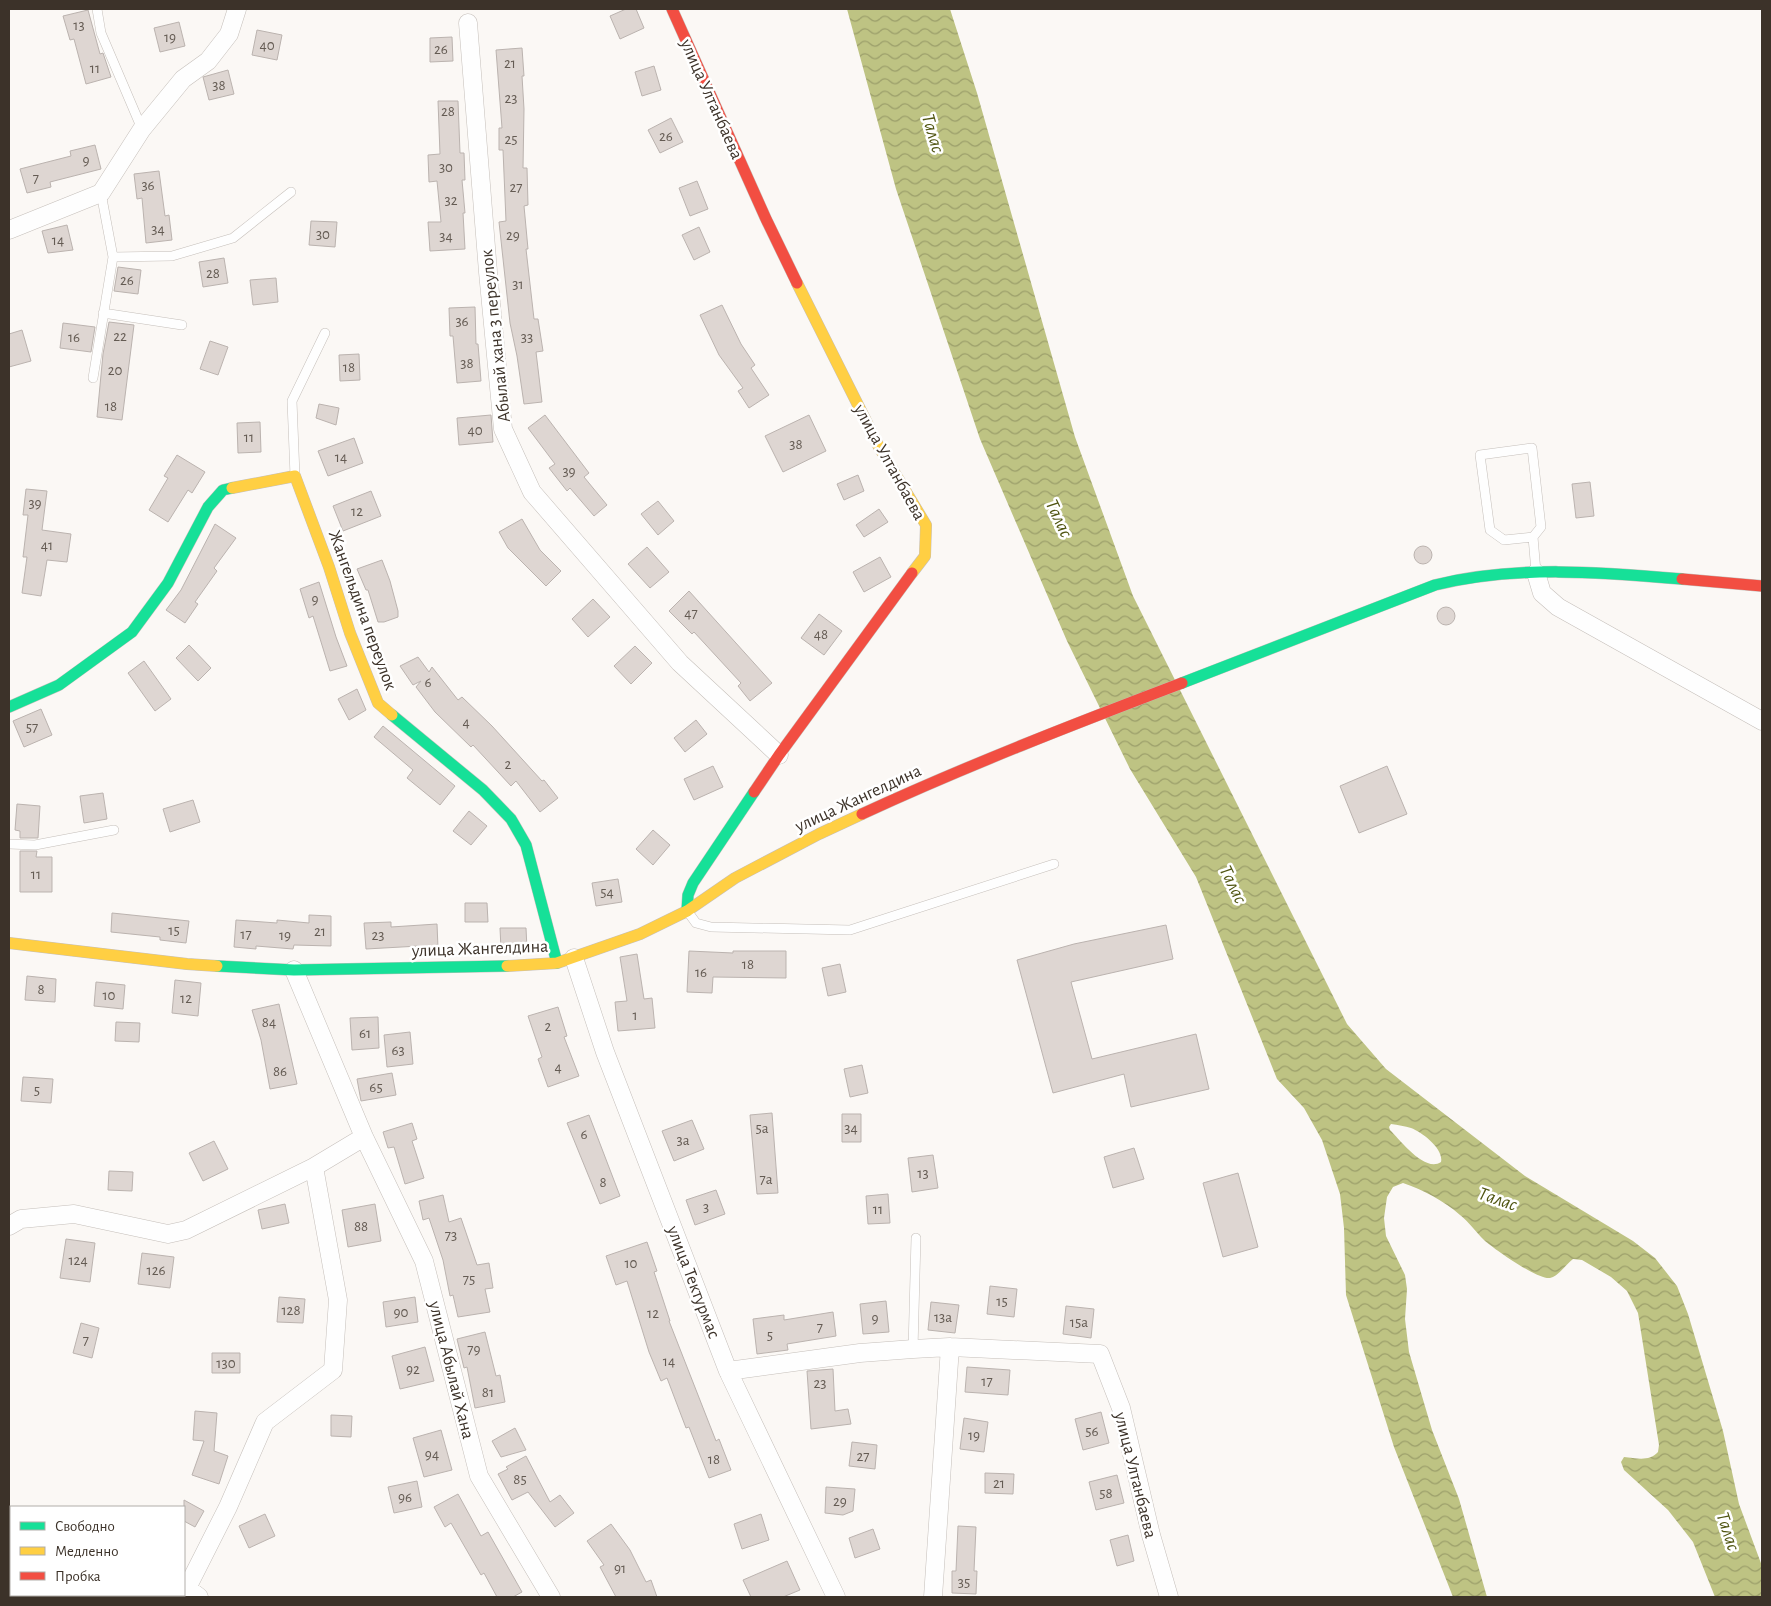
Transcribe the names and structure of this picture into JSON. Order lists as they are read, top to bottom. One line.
{"streets":{"street":["улица Ултанбаева","Абылай хана 3 переулок","Жангельдина переулок","улица Жангелдина","улица Тектурмас","улица Абылай Хана"]},"crossings":[["улица Ултанбаева","Абылай хана 3 переулок"],["улица Ултанбаева","улица Жангелдина"],["Жангельдина переулок","улица Жангелдина"],["улица Жангелдина","улица Тектурмас"],["улица Жангелдина","улица Абылай Хана"]],"water":["Талас"],"house_numbers":["13","19","40","26","21","11","38","23","28","26","25","9","30","7","36","27","32","34","30","29","34","14","28","26","31","36","22","16","33","38","18","20","18","40","11","38","14","39","39","12","41","9","47","48","6","4","57","2","11","54","15","21","17","19","23","18","16","8","10","12","1","84","2","61","63","4","86","65","5","5а","34","6","3а","13","7а","8","3","11","88","73","124","10","126","75","15","128","90","12","13а","9","15а","7","5","7","79","14","130","92","17","23","81","56","19","94","27","18","85","21","58","96","29","91","35"],"legend":["Свободно","Медленно","Пробка"]}
